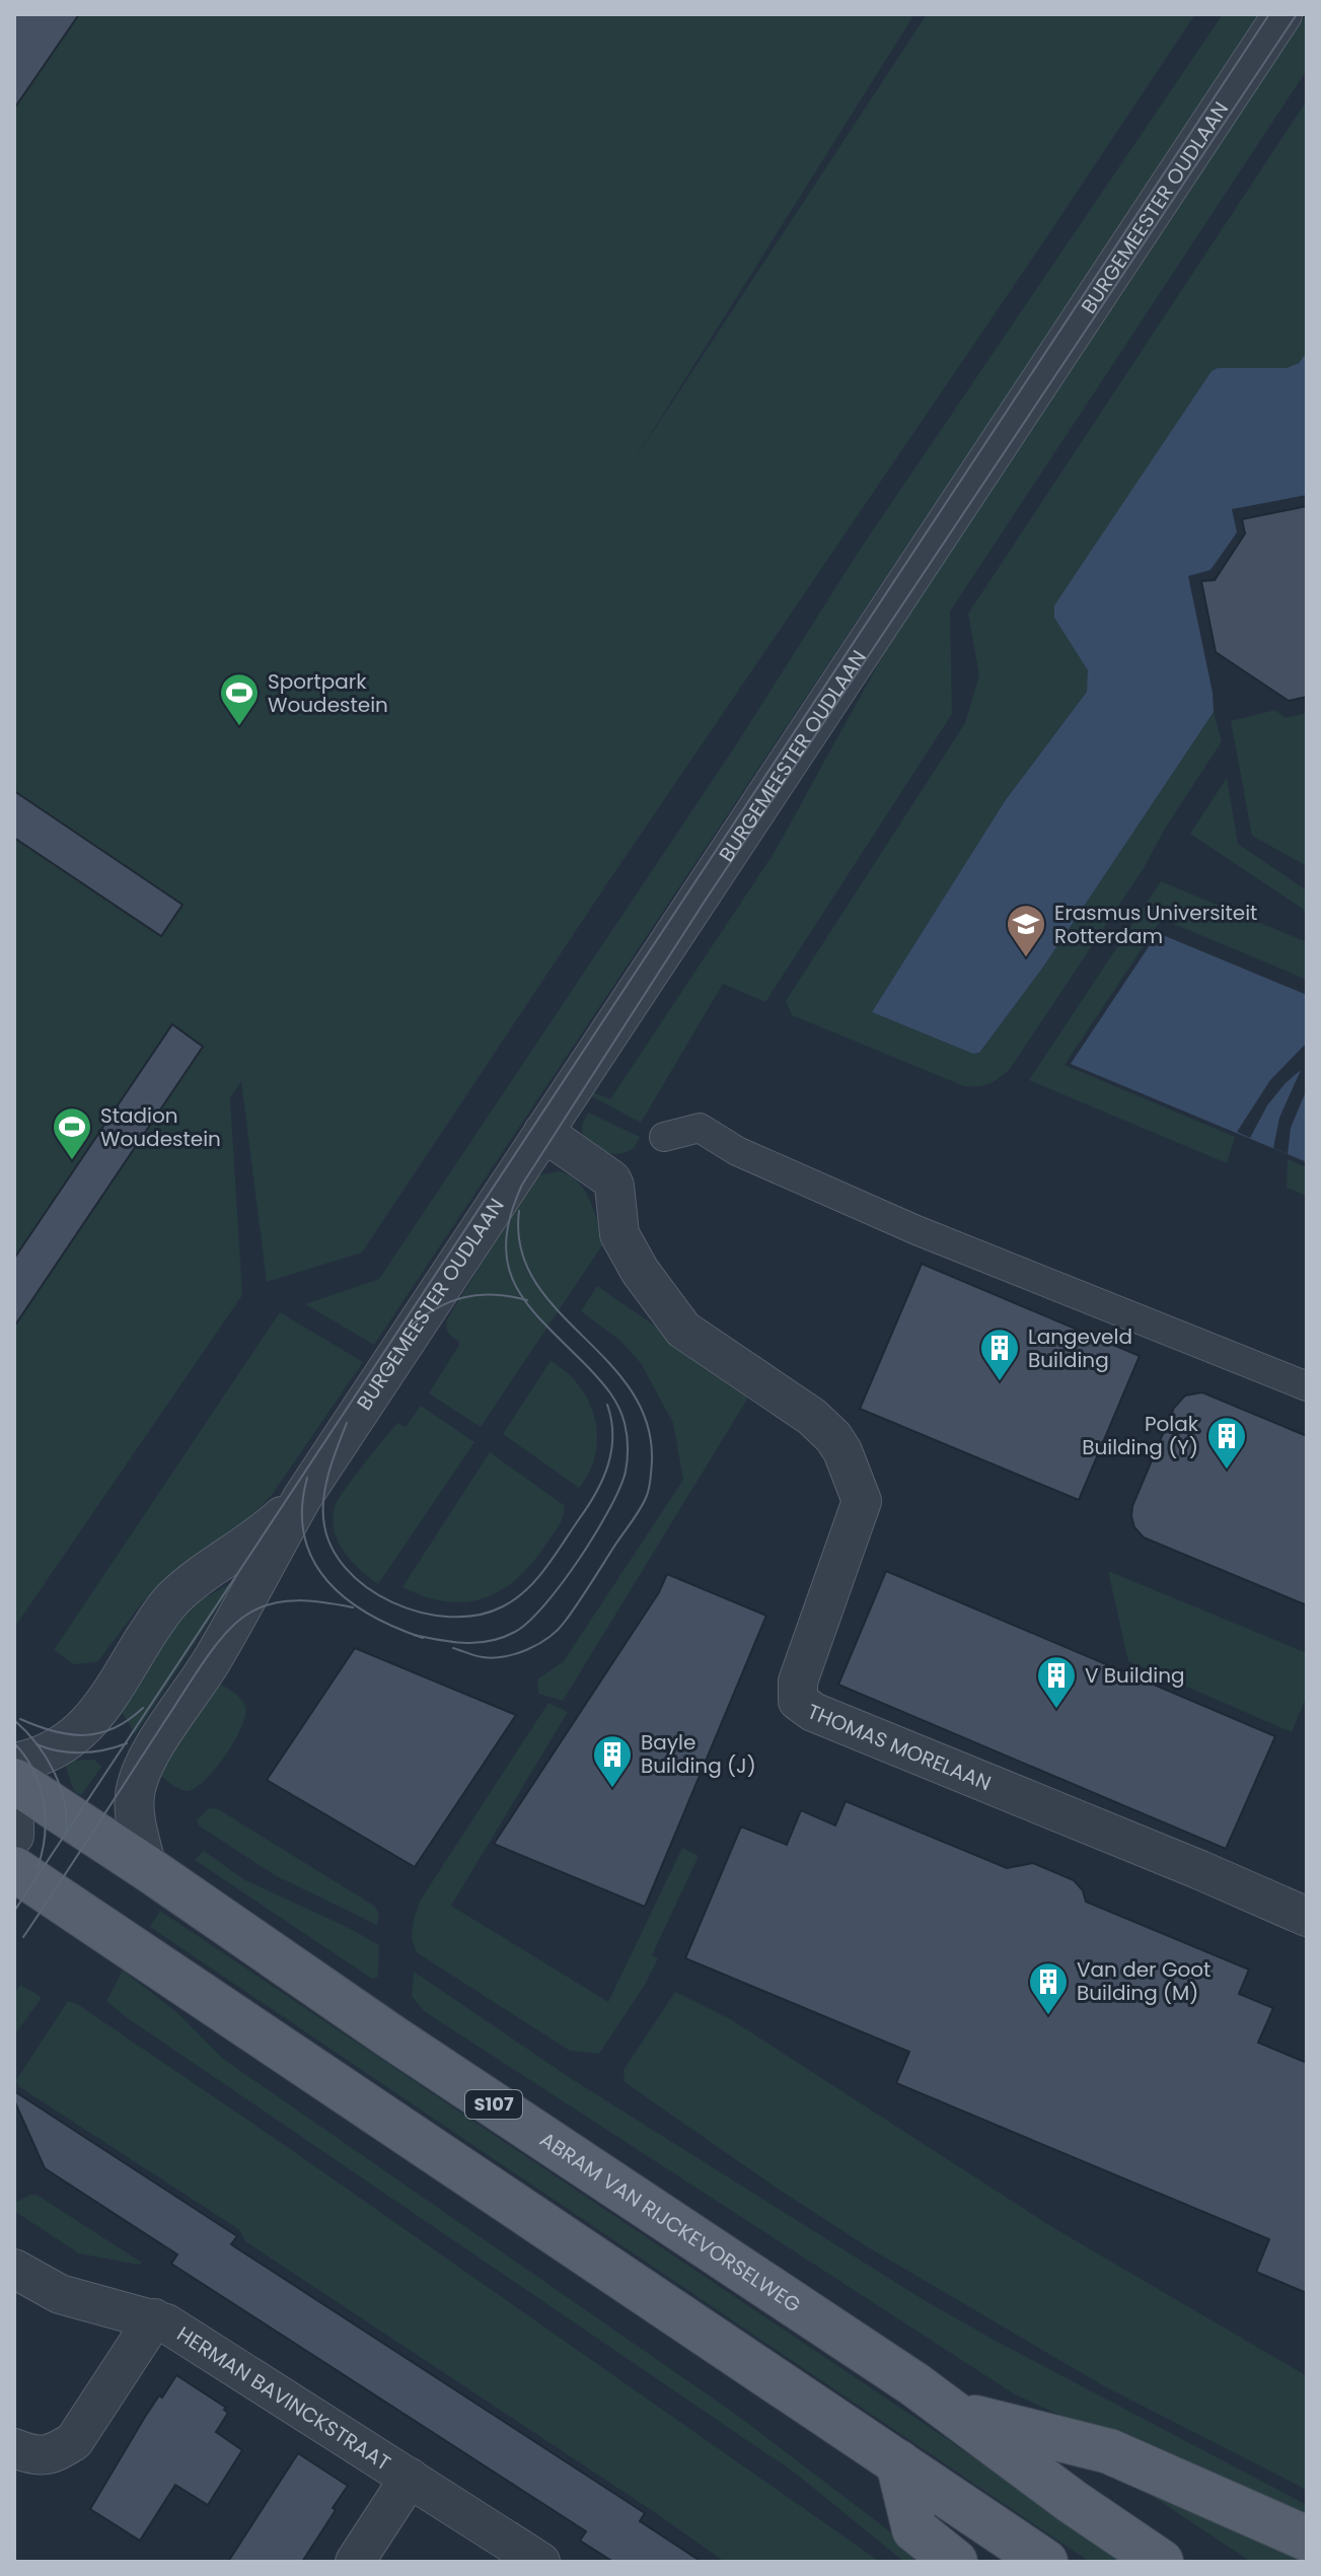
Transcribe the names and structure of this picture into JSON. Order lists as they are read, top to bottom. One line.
{"streets":{"main road":["S107","ABRAM VAN RIJCKEVORSELWEG"],"street":["BURGEMEESTER OUDLAAN","THOMAS MORELAAN","HERMAN BAVINCKSTRAAT"]},"crossings":[["BURGEMEESTER OUDLAAN","THOMAS MORELAAN"],["BURGEMEESTER OUDLAAN","ABRAM VAN RIJCKEVORSELWEG"]],"places":{"sports":["Sportpark Woudestein","Stadion Woudestein"],"school or university":["Erasmus Universiteit Rotterdam"],"building":["Langeveld Building","Polak Building (Y)","V Building","Bayle Building (J)","Van der Goot Building (M)"]}}
